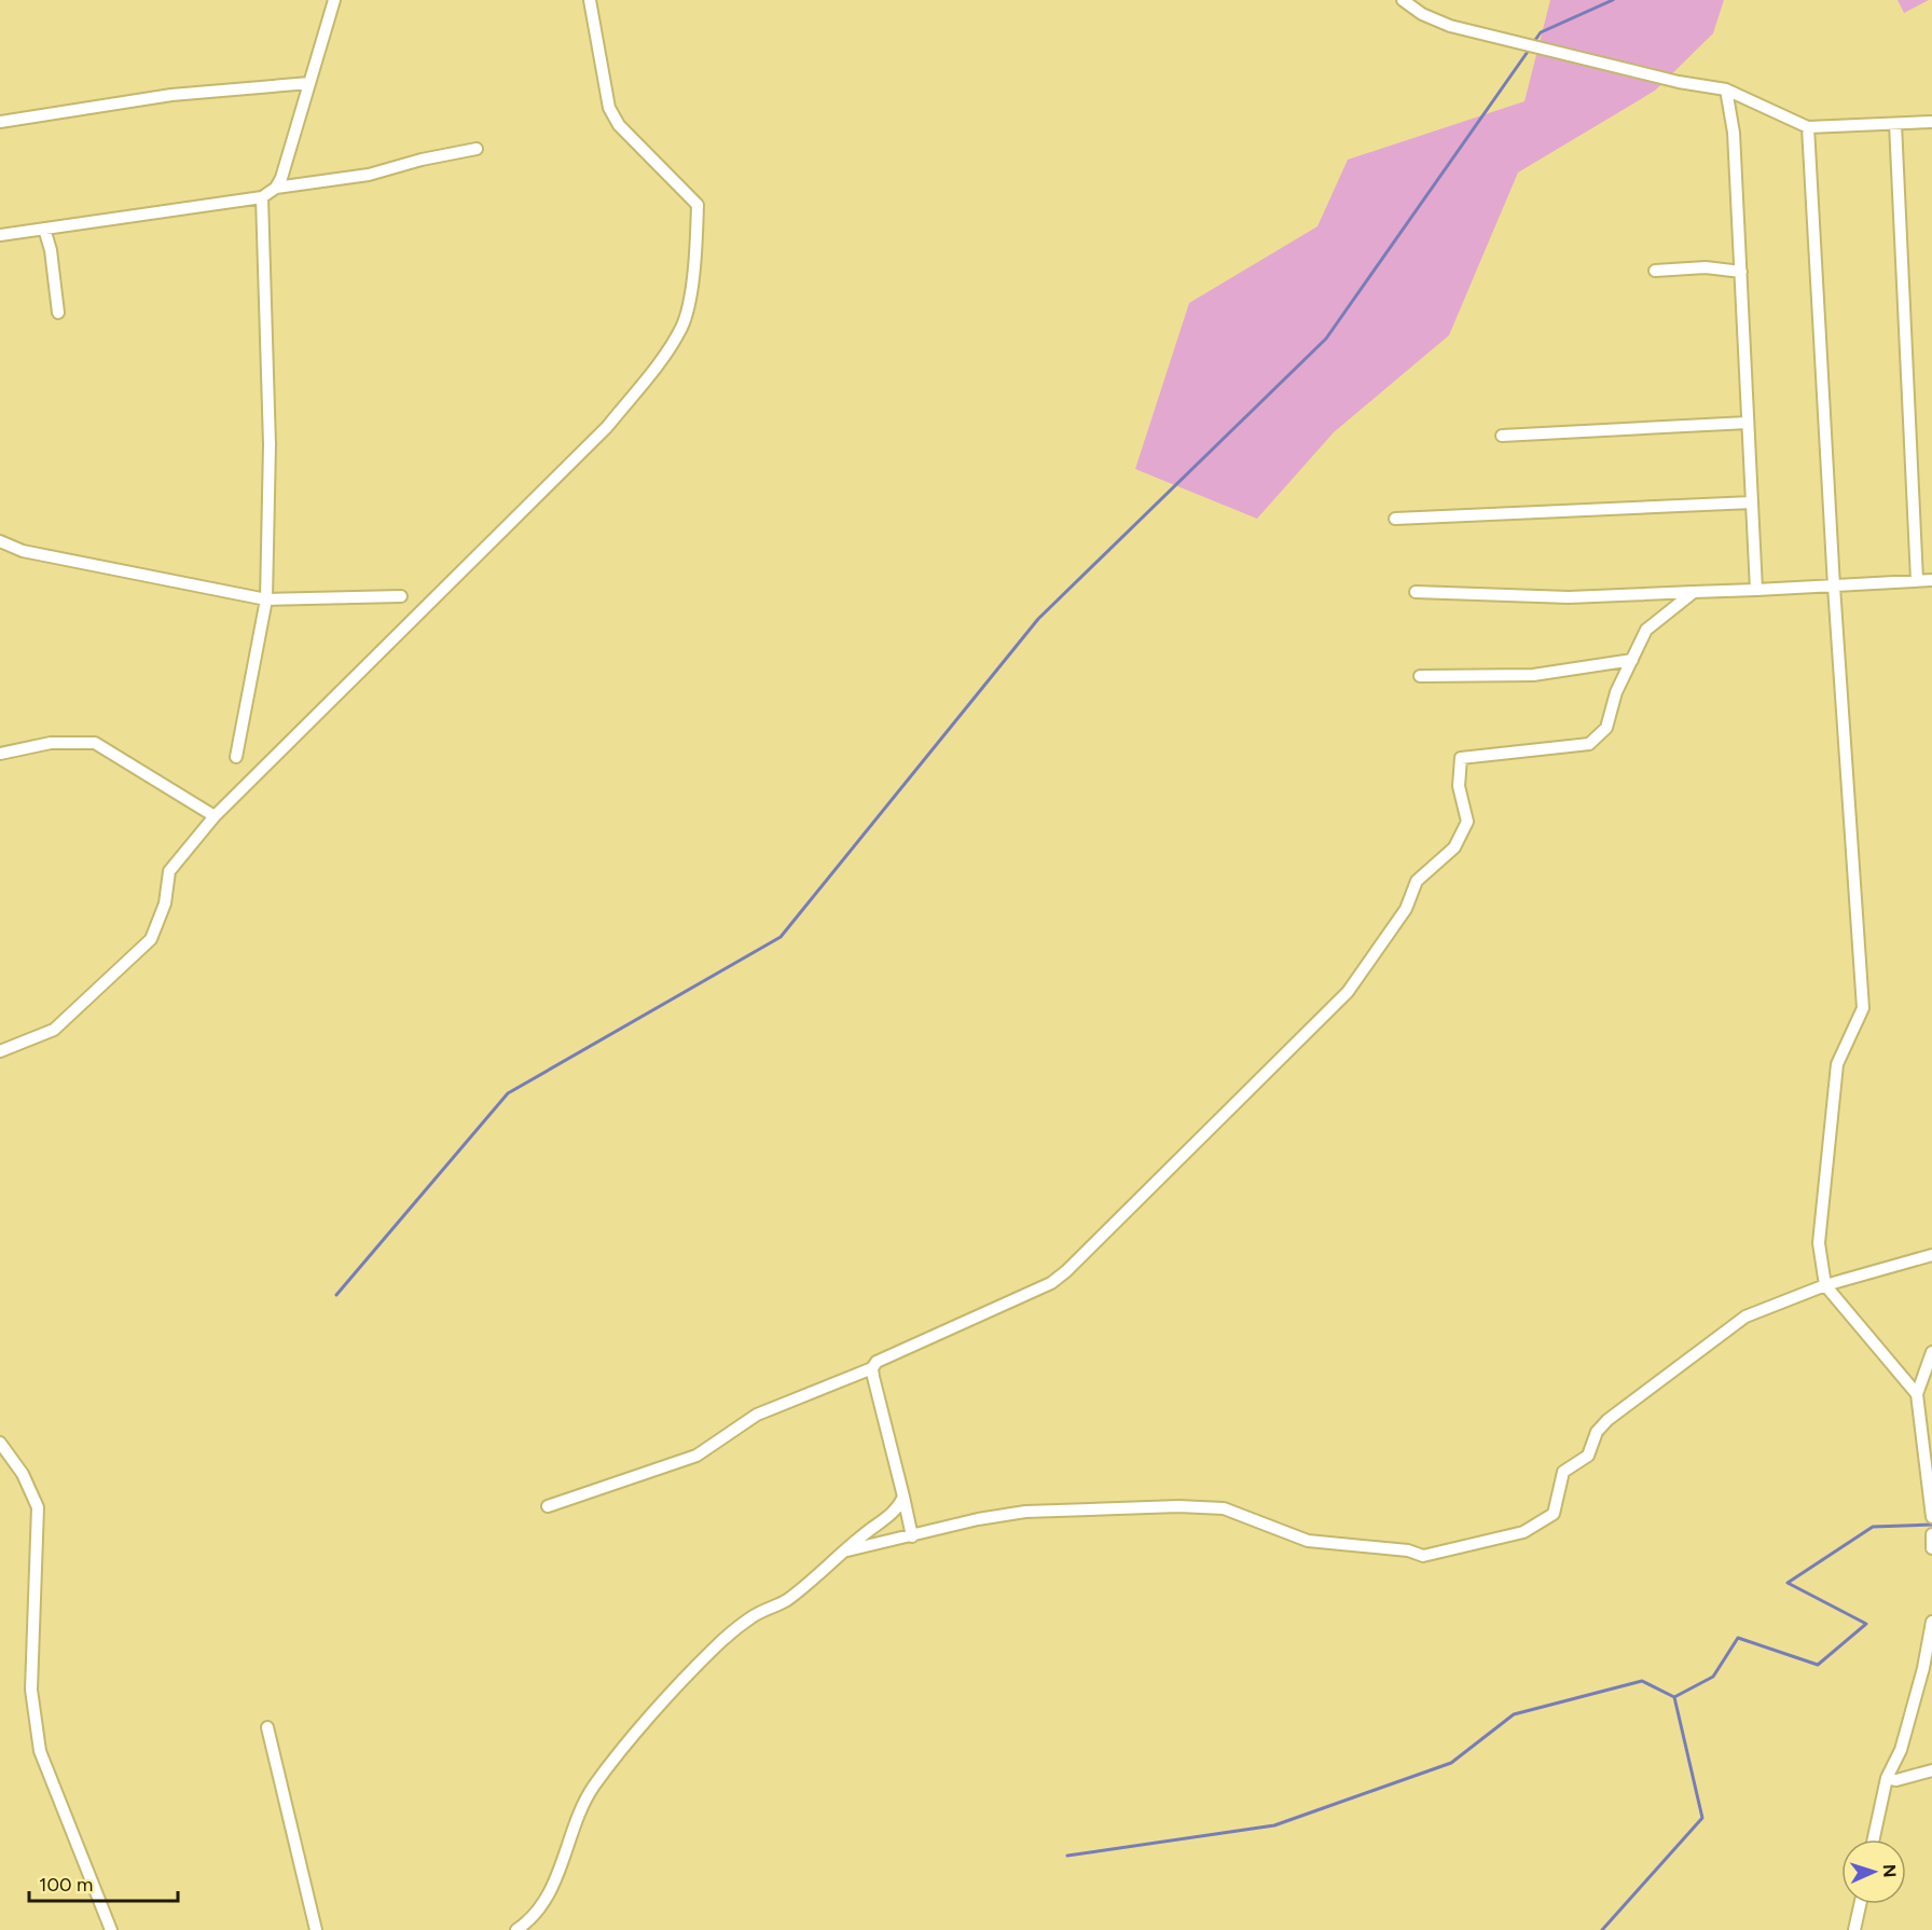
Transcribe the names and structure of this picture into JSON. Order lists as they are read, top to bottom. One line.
{"scale_bar":"100 m","north":"right"}
